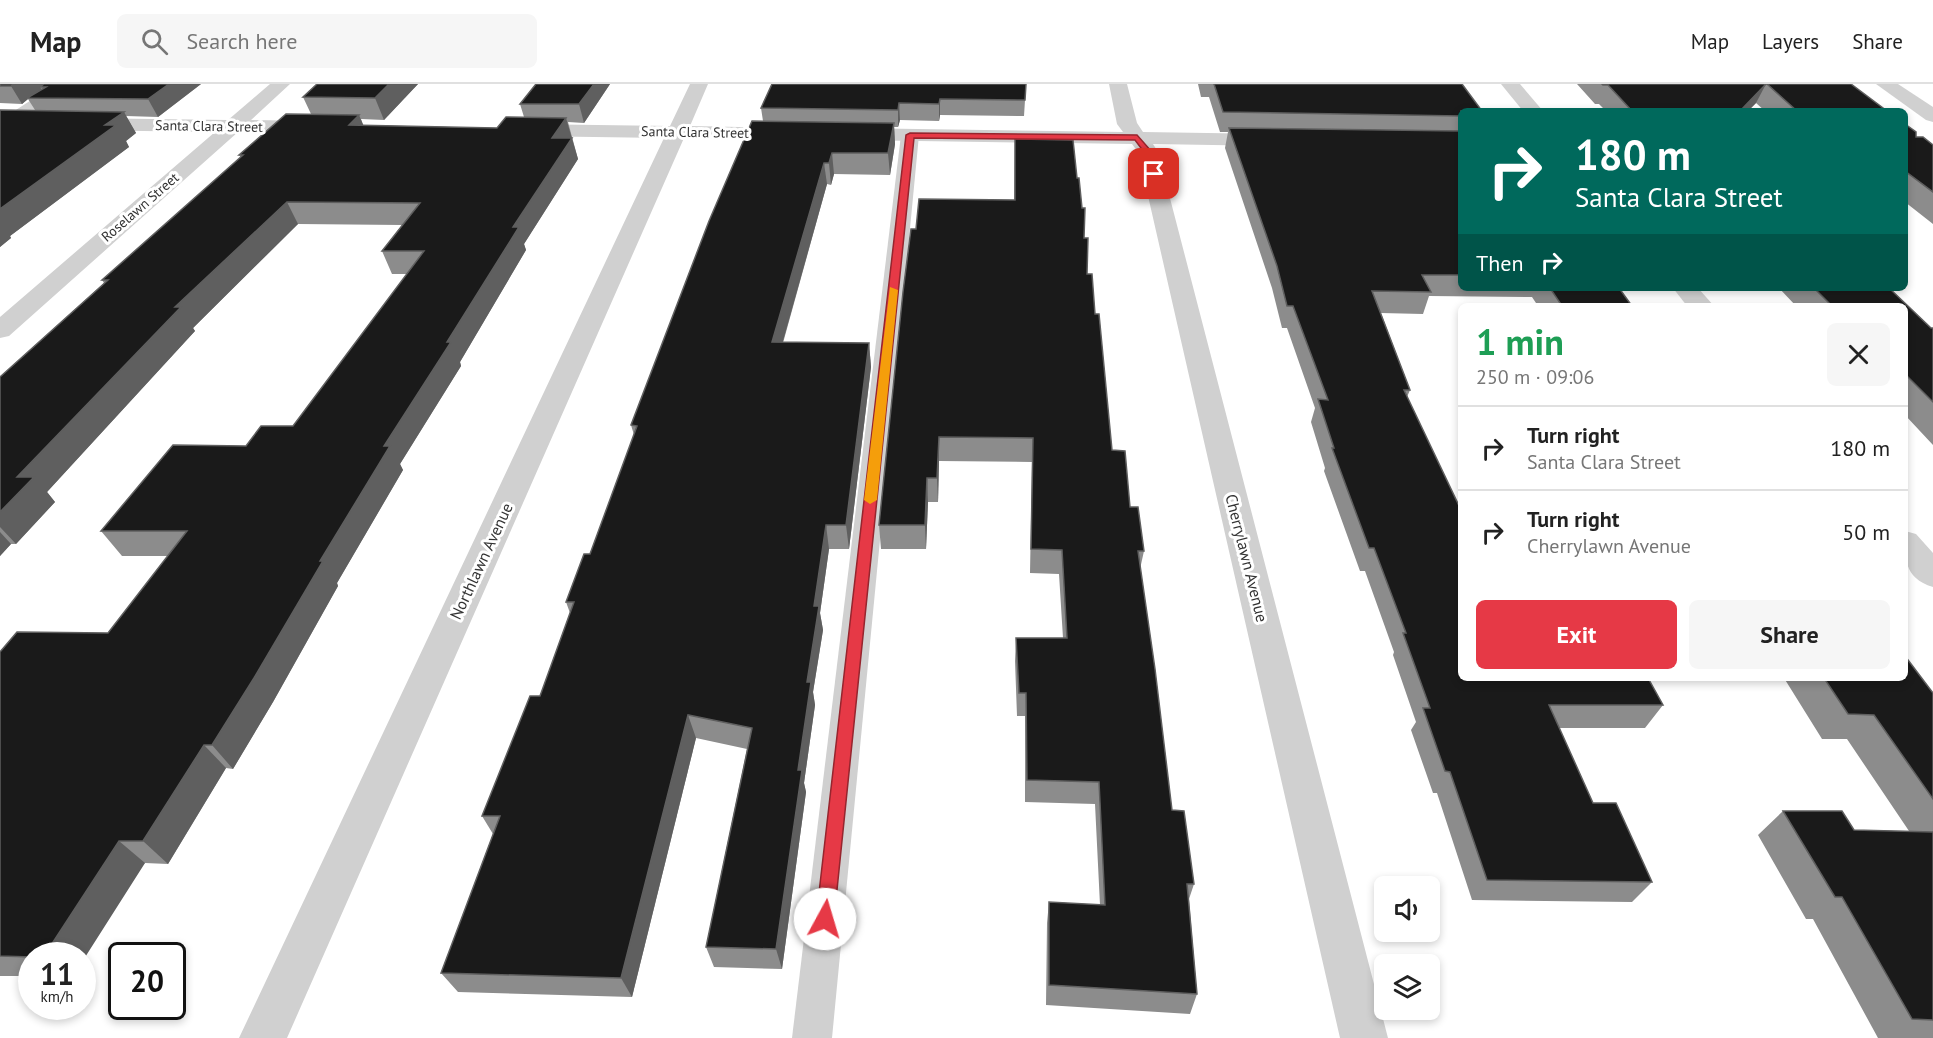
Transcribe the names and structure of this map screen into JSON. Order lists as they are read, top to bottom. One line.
{"streets":{"street":["Santa Clara Street","Roselawn Street","Cherrylawn Avenue","Northlawn Avenue"]},"crossings":[["Santa Clara Street","Roselawn Street"],["Santa Clara Street","Northlawn Avenue"]],"page":{"header":"Map","search":"Search here","nav":["Map","Layers","Share"],"turn":["180 m","Santa Clara Street"],"then":"Then","heading":["1 min","250 m · 09:06"],"list":[{"name":"Turn right","note":"Santa Clara Street","value":"180 m"},{"name":"Turn right","note":"Cherrylawn Avenue","value":"50 m"}],"buttons":["Exit","Share"],"speed":"11 km/h","limit":"20"}}
